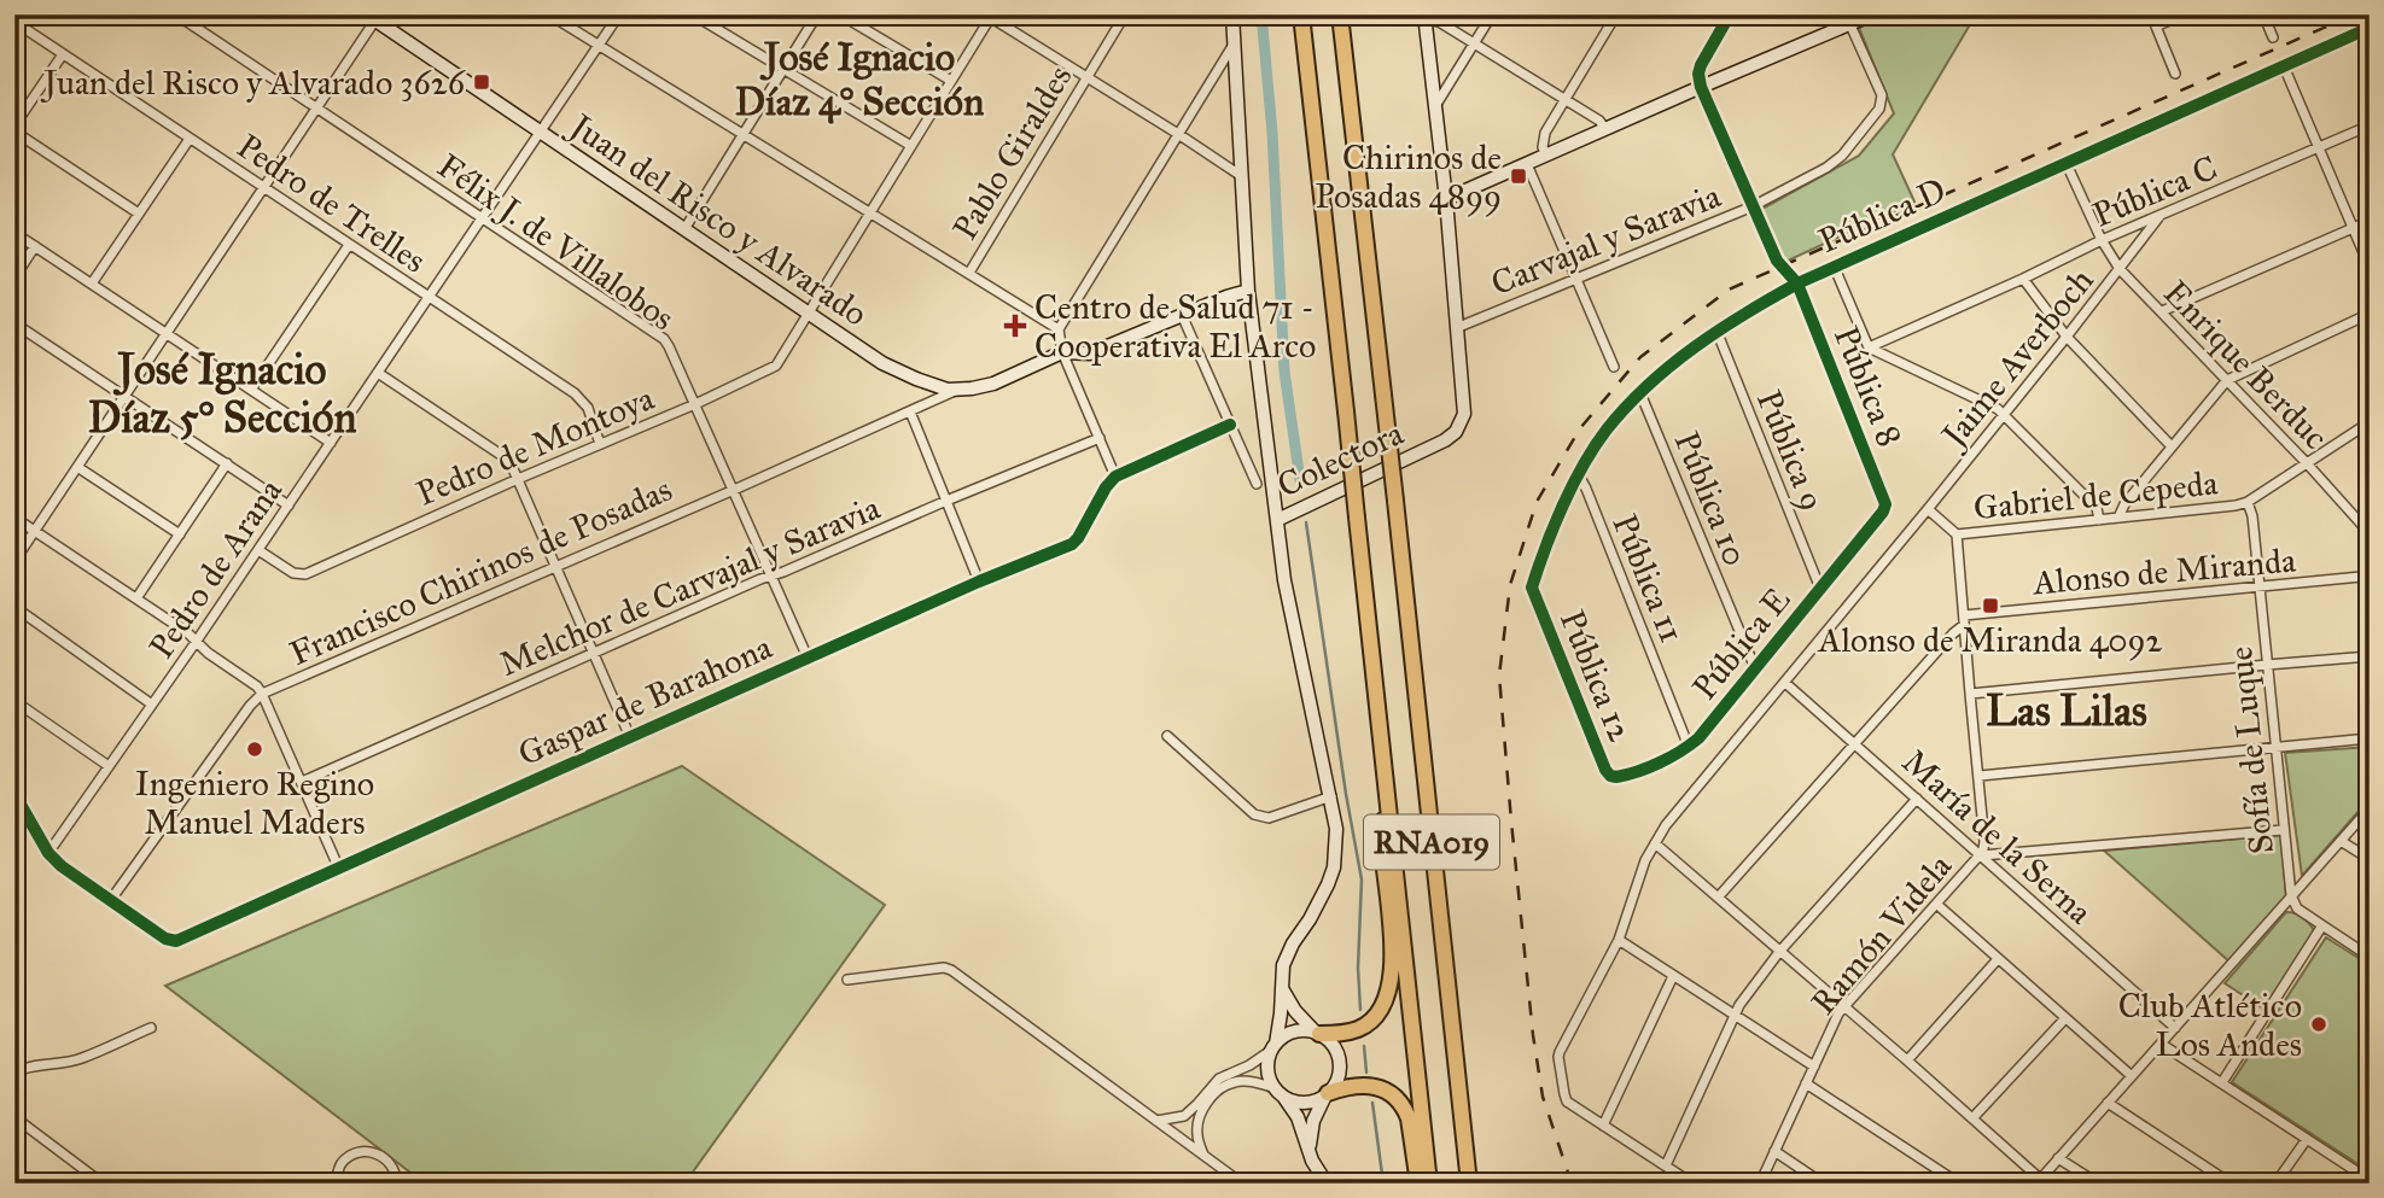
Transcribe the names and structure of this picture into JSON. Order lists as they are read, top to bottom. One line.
{"streets":{"highway":["RNA019"],"main road":["Juan del Risco y Alvarado","Colectora"],"street":["Pablo Giraldes","Pública C","Pedro de Trelles","Pública D","Carvajal y Saravia","Félix J. de Villalobos","Jaime Averboch","Enrique Berduc","Pública 8","Pedro de Montoya","Pública 9","Gabriel de Cepeda","Pública 10","Pedro de Arana","Francisco Chirinos de Posadas","Alonso de Miranda","Pública 11","Melchor de Carvajal y Saravia","Pública E","Pública 12","Gaspar de Barahona","Sofía de Luque","María de la Serna","Ramón Videla"]},"crossings":[["Pública C","Jaime Averboch"],["Pública C","Enrique Berduc"],["Pedro de Trelles","Pedro de Montoya"],["Pedro de Trelles","Pedro de Arana"],["Pública D","Enrique Berduc"],["Pública D","Pública 8"],["Pública D","Pública 9"],["Pública D","Pública 10"],["Pública D","Pública 11"],["Pública D","Pública 12"],["Juan del Risco y Alvarado","Pedro de Montoya"],["Juan del Risco y Alvarado","Colectora"],["Juan del Risco y Alvarado","Pedro de Arana"],["Juan del Risco y Alvarado","Francisco Chirinos de Posadas"],["Carvajal y Saravia","Pública 8"],["Carvajal y Saravia","Colectora"],["Félix J. de Villalobos","Pedro de Montoya"],["Félix J. de Villalobos","Pedro de Arana"],["Félix J. de Villalobos","Francisco Chirinos de Posadas"],["Félix J. de Villalobos","Melchor de Carvajal y Saravia"],["Félix J. de Villalobos","Gaspar de Barahona"],["Jaime Averboch","Enrique Berduc"],["Jaime Averboch","María de la Serna"],["Enrique Berduc","Gabriel de Cepeda"],["Pública 8","Pública E"],["Pedro de Montoya","Pedro de Arana"],["Pública 9","Pública E"],["Gabriel de Cepeda","Sofía de Luque"],["Pública 10","Pública E"],["Francisco Chirinos de Posadas","Gaspar de Barahona"],["Alonso de Miranda","Sofía de Luque"],["Pública 11","Pública E"],["Pública E","Pública 12"],["Sofía de Luque","Ramón Videla"],["María de la Serna","Ramón Videla"]],"districts":["José Ignacio Díaz 4° Sección","José Ignacio Díaz 5° Sección","Las Lilas"],"places":{"transit":["Juan del Risco y Alvarado 3626","Chirinos de Posadas 4899","Alonso de Miranda 4092"],"health":["Centro de Salud 71 - Cooperativa El Arco"],"other":["Ingeniero Regino Manuel Maders","Club Atlético Los Andes"]}}
